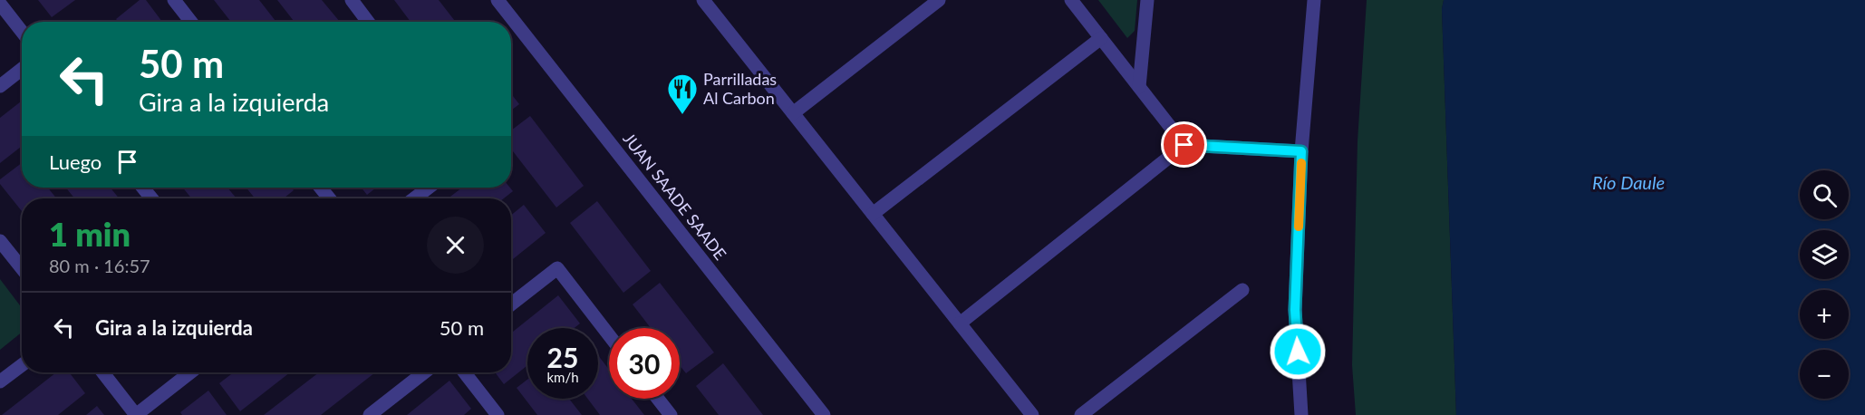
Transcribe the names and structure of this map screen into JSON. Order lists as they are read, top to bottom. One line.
{"streets":{"street":["JUAN SAADE SAADE"]},"water":["Río Daule"],"places":{"restaurant":["Parrilladas Al Carbon"]},"page":{"turn":["50 m","Gira a la izquierda"],"then":"Luego","map_buttons":["+","−"],"heading":["1 min","80 m · 16:57"],"list":[{"name":"Gira a la izquierda","value":"50 m"}],"speed":"25 km/h","limit":"30"}}
